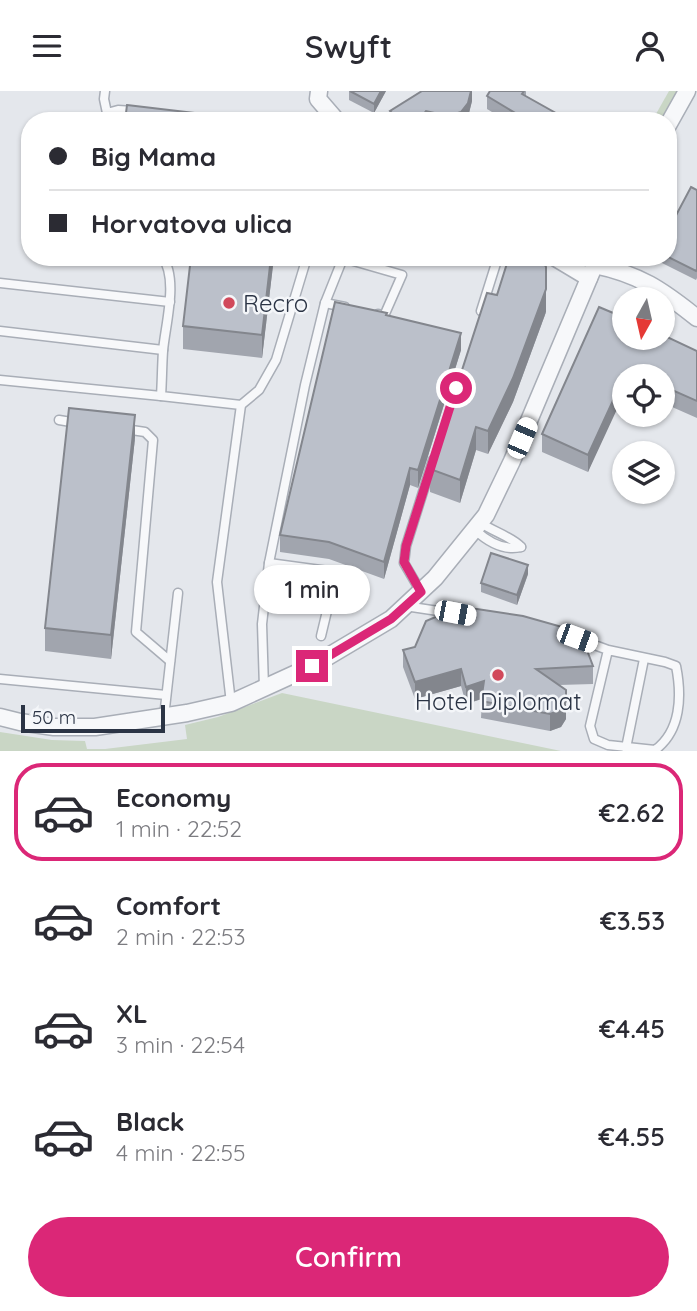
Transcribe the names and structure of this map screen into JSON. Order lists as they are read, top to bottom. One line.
{"places":["Recro","Hotel Diplomat"],"scale_bar":"50 m","north":"bottom","page":{"header":"Swyft","banner":["Big Mama","Horvatova ulica"],"bubble":"1 min","scale":"50 m","list":[{"name":"Economy","note":"1 min · 22:52","value":"€2.62"},{"name":"Comfort","note":"2 min · 22:53","value":"€3.53"},{"name":"XL","note":"3 min · 22:54","value":"€4.45"},{"name":"Black","note":"4 min · 22:55","value":"€4.55"}],"buttons":"Confirm"}}
